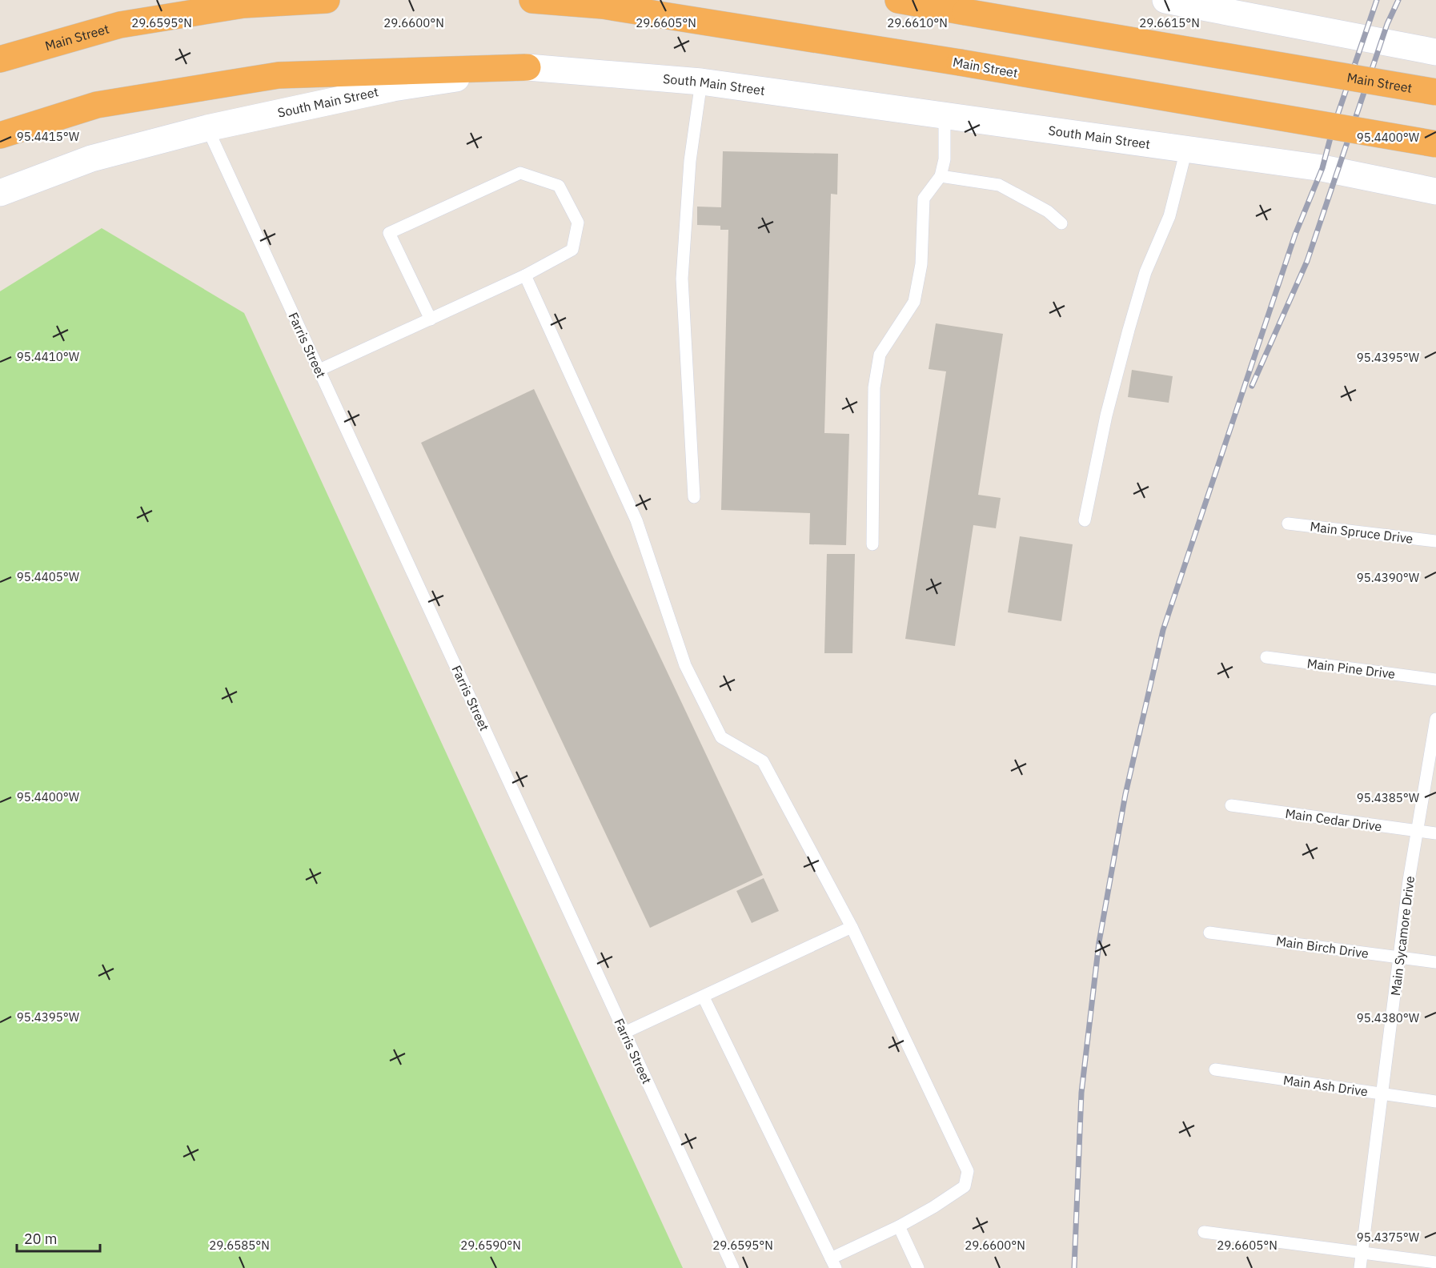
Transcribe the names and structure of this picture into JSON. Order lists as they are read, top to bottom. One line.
{"streets":{"highway":["Main Street"],"main road":["South Main Street"],"lane":["Farris Street","Main Spruce Drive","Main Pine Drive","Main Cedar Drive","Main Sycamore Drive","Main Birch Drive","Main Ash Drive"]},"crossings":[["South Main Street","Farris Street"],["Main Cedar Drive","Main Sycamore Drive"],["Main Sycamore Drive","Main Birch Drive"],["Main Sycamore Drive","Main Ash Drive"]],"scale_bar":"20 m","coordinates":["29.6595°N","29.6600°N","29.6605°N","29.6610°N","29.6615°N","95.4415°W","95.4400°W","95.4410°W","95.4395°W","95.4405°W","95.4390°W","95.4385°W","95.4380°W","95.4375°W","29.6585°N","29.6590°N"]}
